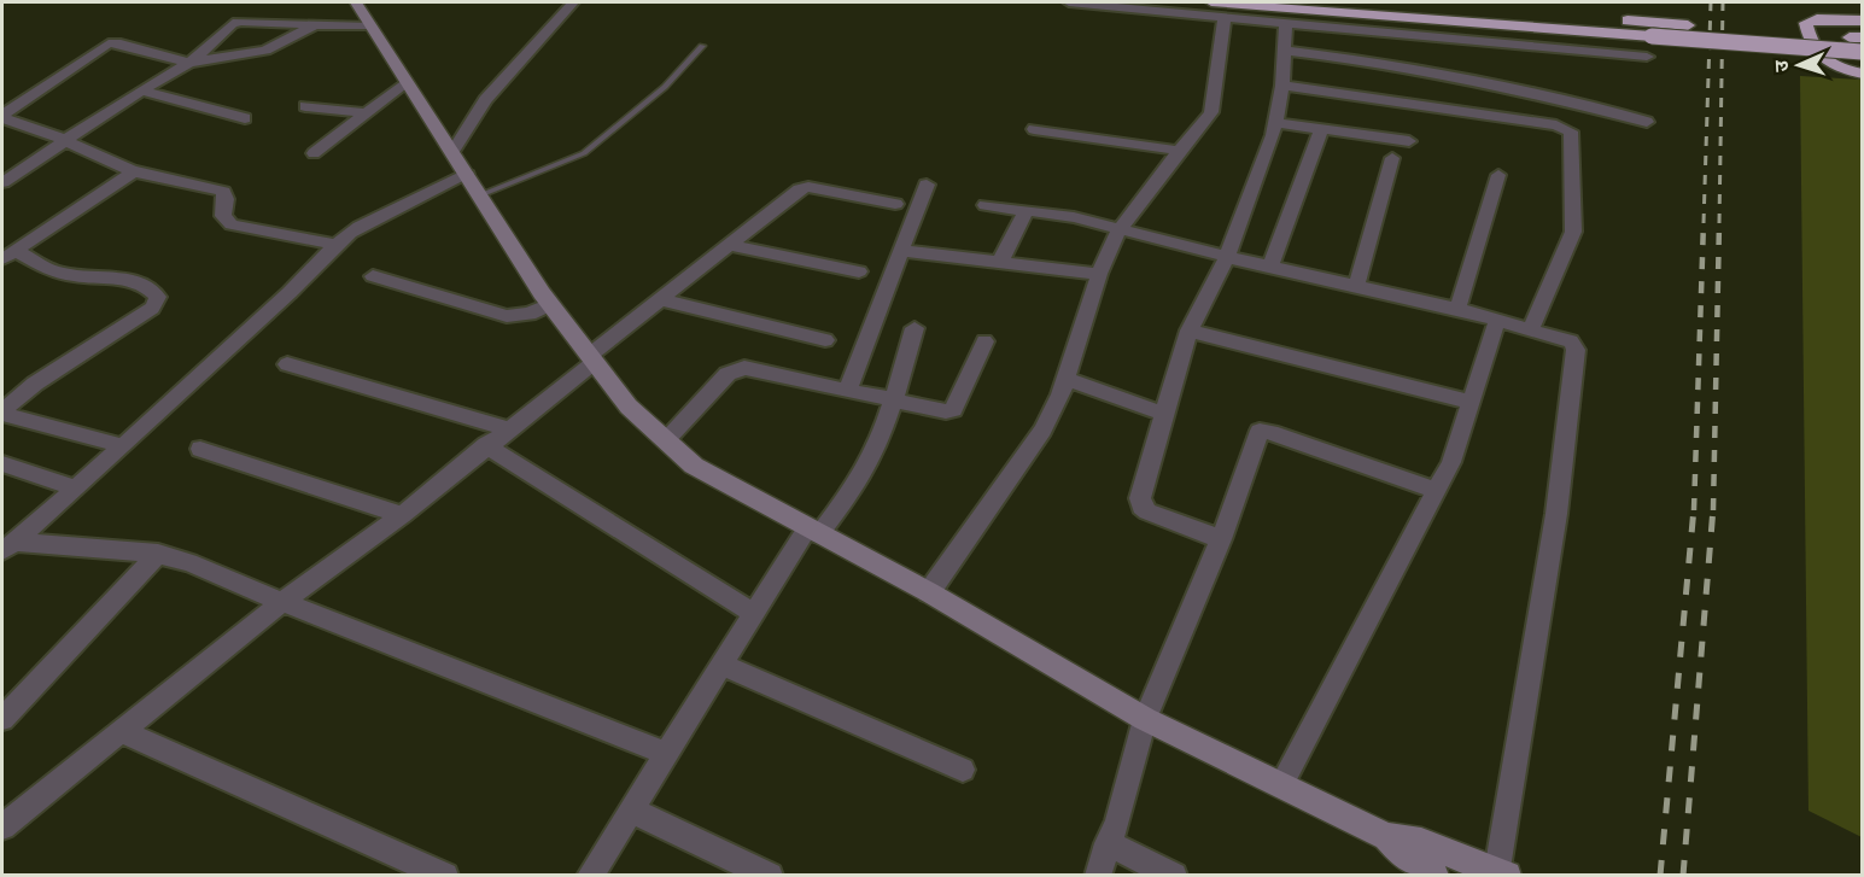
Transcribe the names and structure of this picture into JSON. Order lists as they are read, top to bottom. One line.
{"north":"left"}
